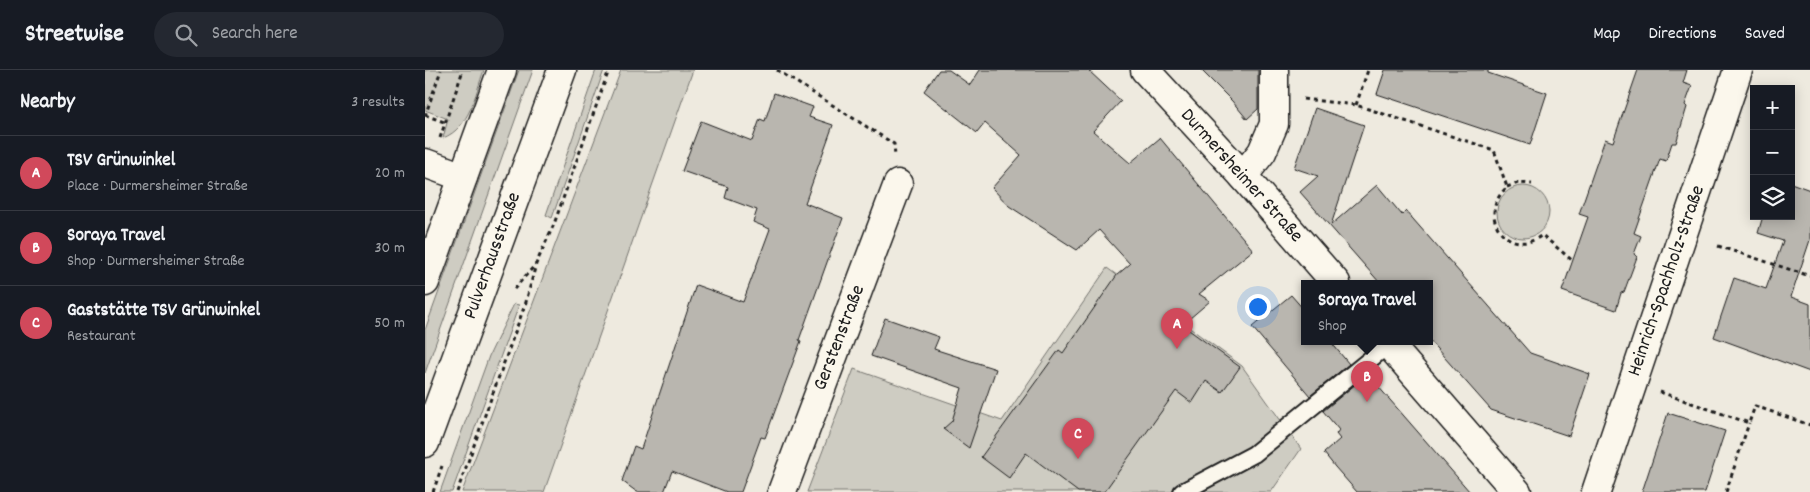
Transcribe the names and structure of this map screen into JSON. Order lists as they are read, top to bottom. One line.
{"streets":{"street":["Durmersheimer Straße","Pulverhausstraße","Heinrich-Spachholz-Straße","Gerstenstraße"]},"page":{"header":"Streetwise","search":"Search here","nav":["Map","Directions","Saved"],"heading":["Nearby","3 results"],"map_buttons":["+","−"],"list":[{"mark":"A","name":"TSV Grünwinkel","note":"Place · Durmersheimer Straße","value":"20 m"},{"mark":"B","name":"Soraya Travel","note":"Shop · Durmersheimer Straße","value":"30 m"},{"mark":"C","name":"Gaststätte TSV Grünwinkel","note":"Restaurant","value":"50 m"}],"popup":["Soraya Travel","Shop"],"pins":["A","B","C"]}}
